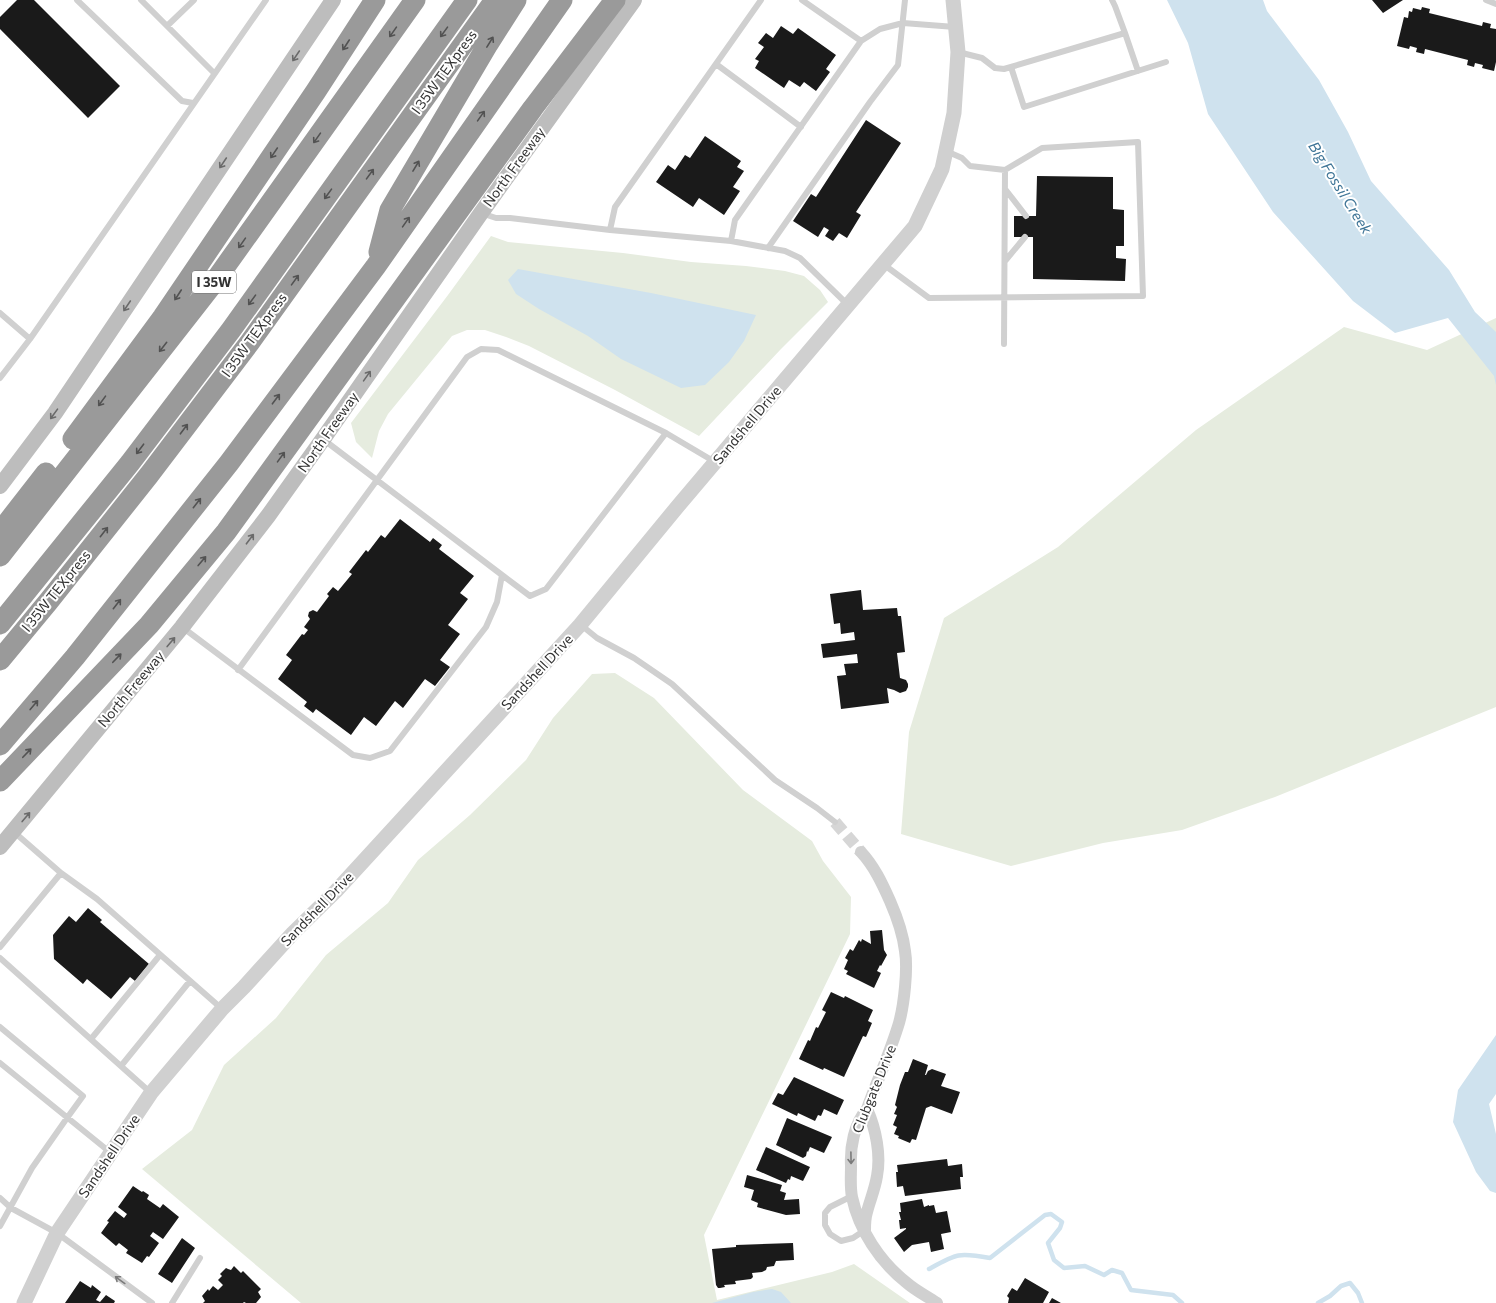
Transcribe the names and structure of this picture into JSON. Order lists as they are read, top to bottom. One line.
{"streets":{"highway":["I 35W TEXpress","I 35W"],"main road":["North Freeway"],"street":["Sandshell Drive","Clubgate Drive"]},"one_way":["North Freeway"],"water":["Big Fossil Creek"]}
